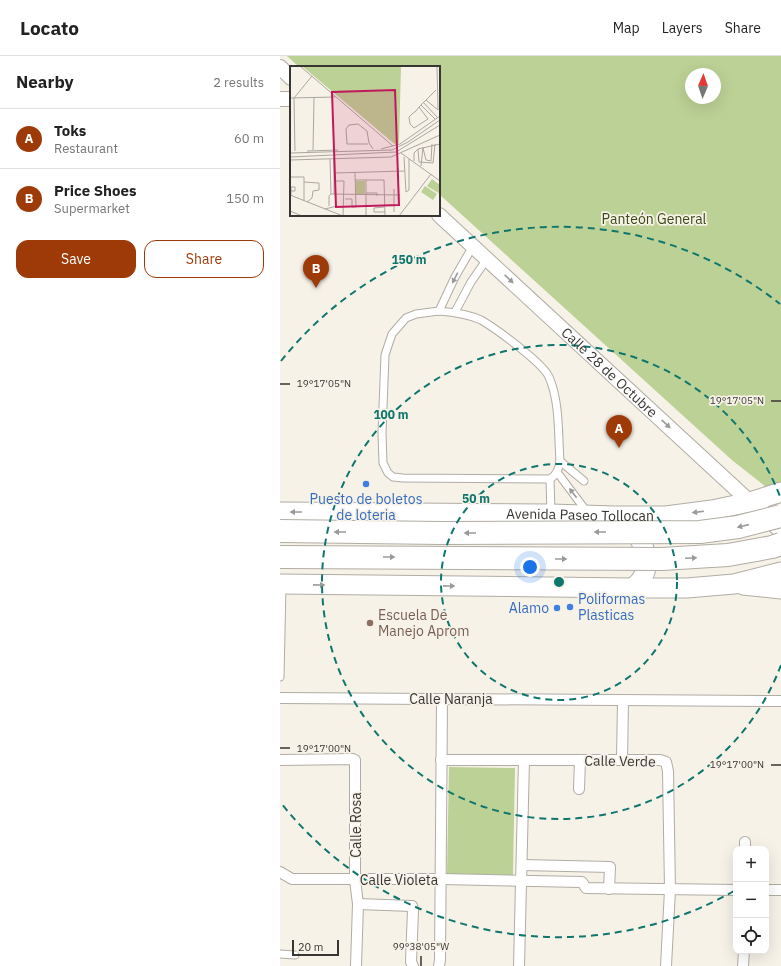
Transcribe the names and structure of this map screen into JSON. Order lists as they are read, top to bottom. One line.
{"streets":{"highway":["Avenida Paseo Tollocan"],"street":["Calle 28 de Octubre","Calle Naranja","Calle Verde","Calle Rosa","Calle Violeta"]},"crossings":[["Calle 28 de Octubre","Avenida Paseo Tollocan"],["Calle Verde","Calle Violeta"],["Calle Rosa","Calle Violeta"]],"one_way":["Calle 28 de Octubre"],"parks":["Panteón General"],"places":["Puesto de boletos de loteria","Poliformas Plasticas","Alamo","Escuela De Manejo Aprom"],"scale_bar":"20 m","north":"top","page":{"header":"Locato","nav":["Map","Layers","Share"],"heading":["Nearby","2 results"],"list":[{"mark":"A","name":"Toks","note":"Restaurant","value":"60 m"},{"mark":"B","name":"Price Shoes","note":"Supermarket","value":"150 m"}],"buttons":["Save","Share"],"pins":["B","A"],"map_buttons":["+","−"],"scale":"20 m"},"coordinates":["19°17'05\"N","19°17'00\"N","99°38'05\"W"],"rings":["150 m","100 m","50 m"]}
